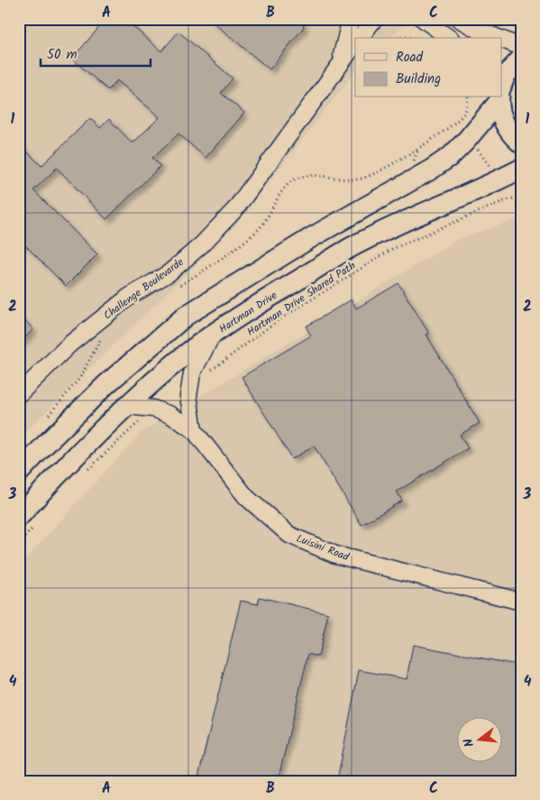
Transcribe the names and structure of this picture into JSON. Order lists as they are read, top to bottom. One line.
{"streets":{"main road":["Hartman Drive"],"street":["Challenge Boulevarde","Luisini Road"],"path":["Hartman Drive Shared Path"]},"crossings":[["Hartman Drive","Luisini Road"]],"legend":["Road","Building"],"scale_bar":"50 m","north":"left","grid":{"columns":["A","B","C"],"rows":["1","2","3","4"]}}
